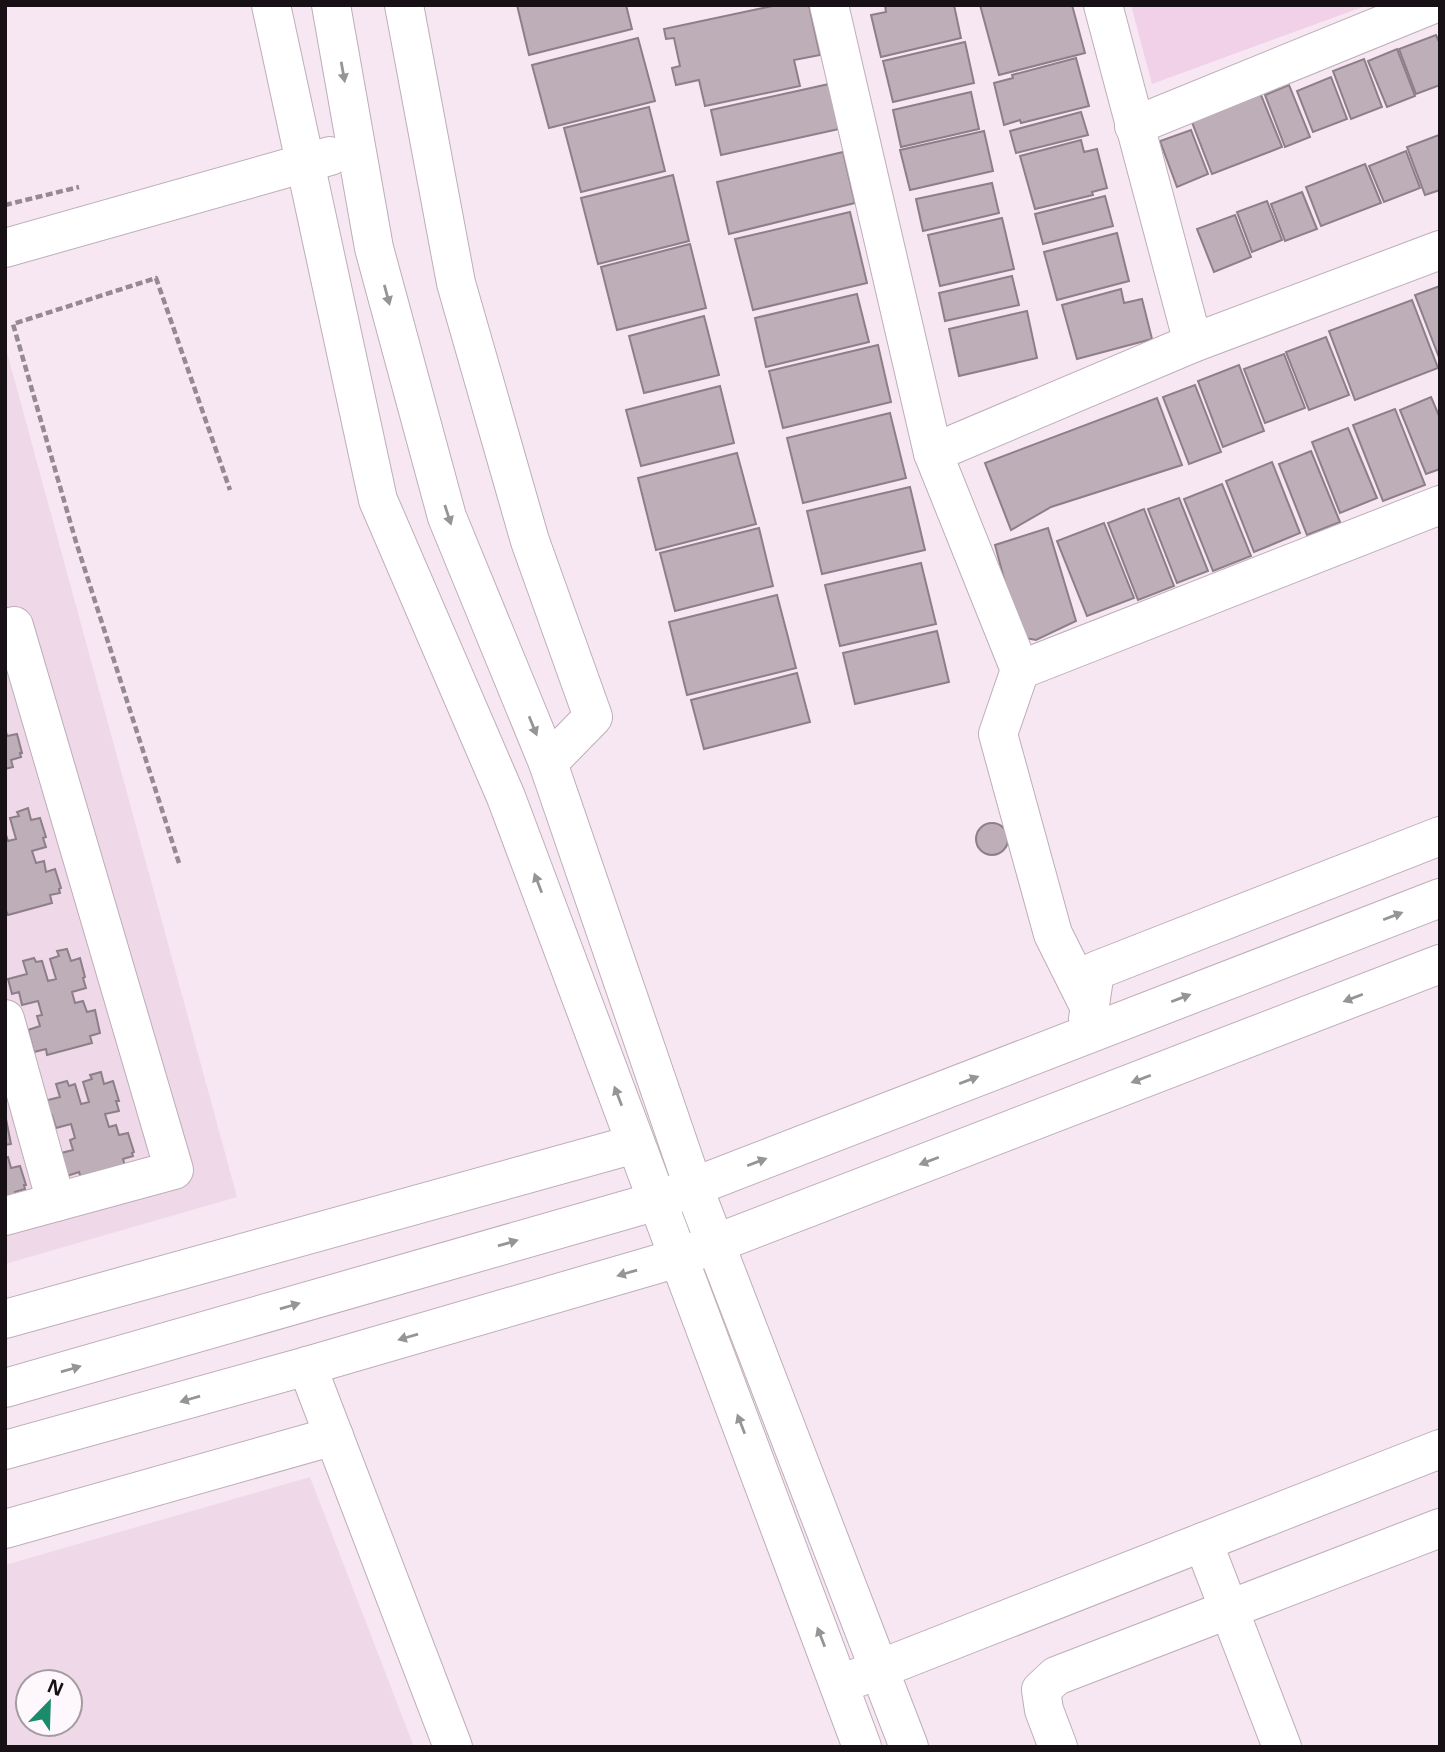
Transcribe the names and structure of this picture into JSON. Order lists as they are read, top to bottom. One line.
{"north":"top right"}
